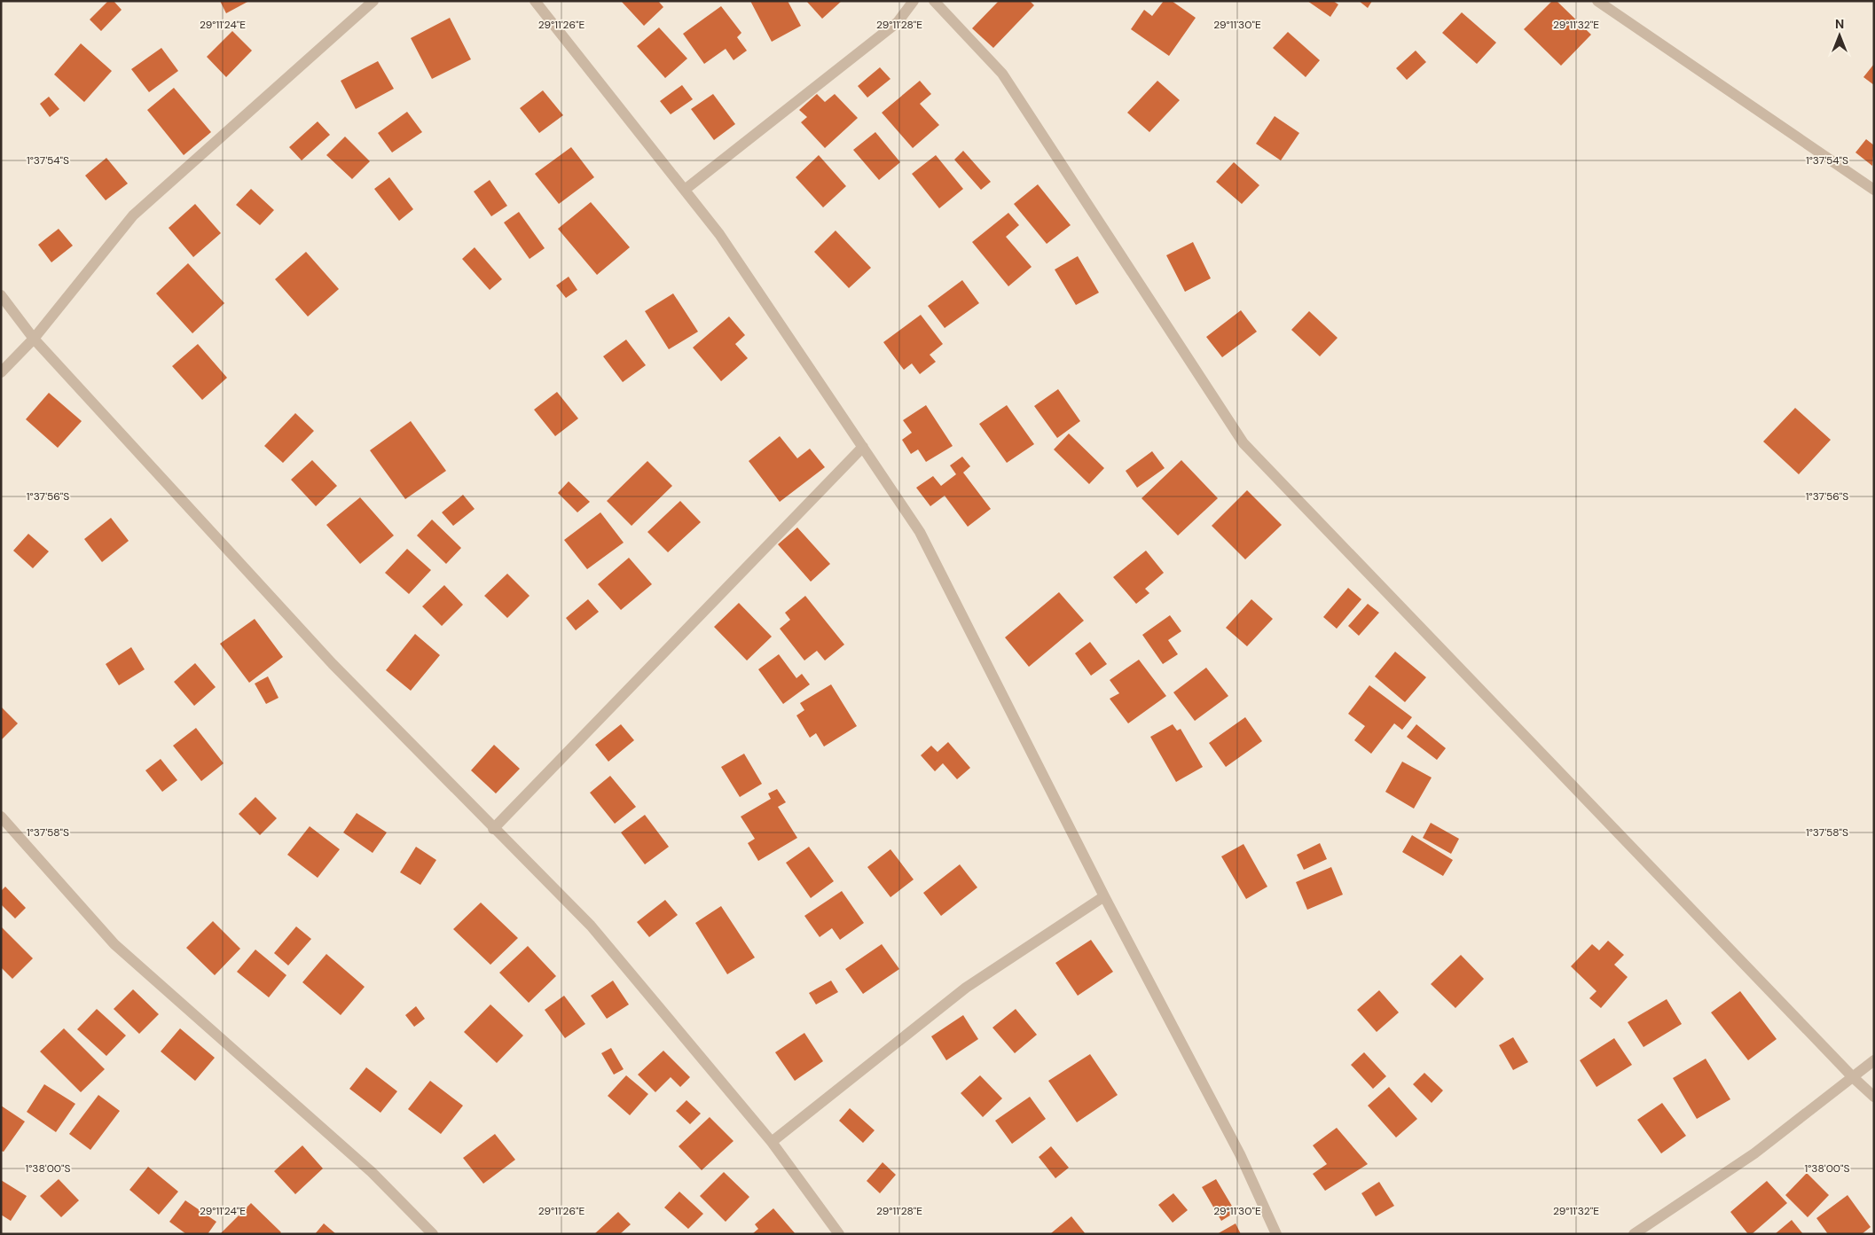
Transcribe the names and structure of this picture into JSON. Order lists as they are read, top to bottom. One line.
{"north":"top","coordinates":["29°11'24\"E","29°11'26\"E","29°11'28\"E","29°11'30\"E","29°11'32\"E","1°37'54\"S","1°37'56\"S","1°37'58\"S","1°38'00\"S"]}
